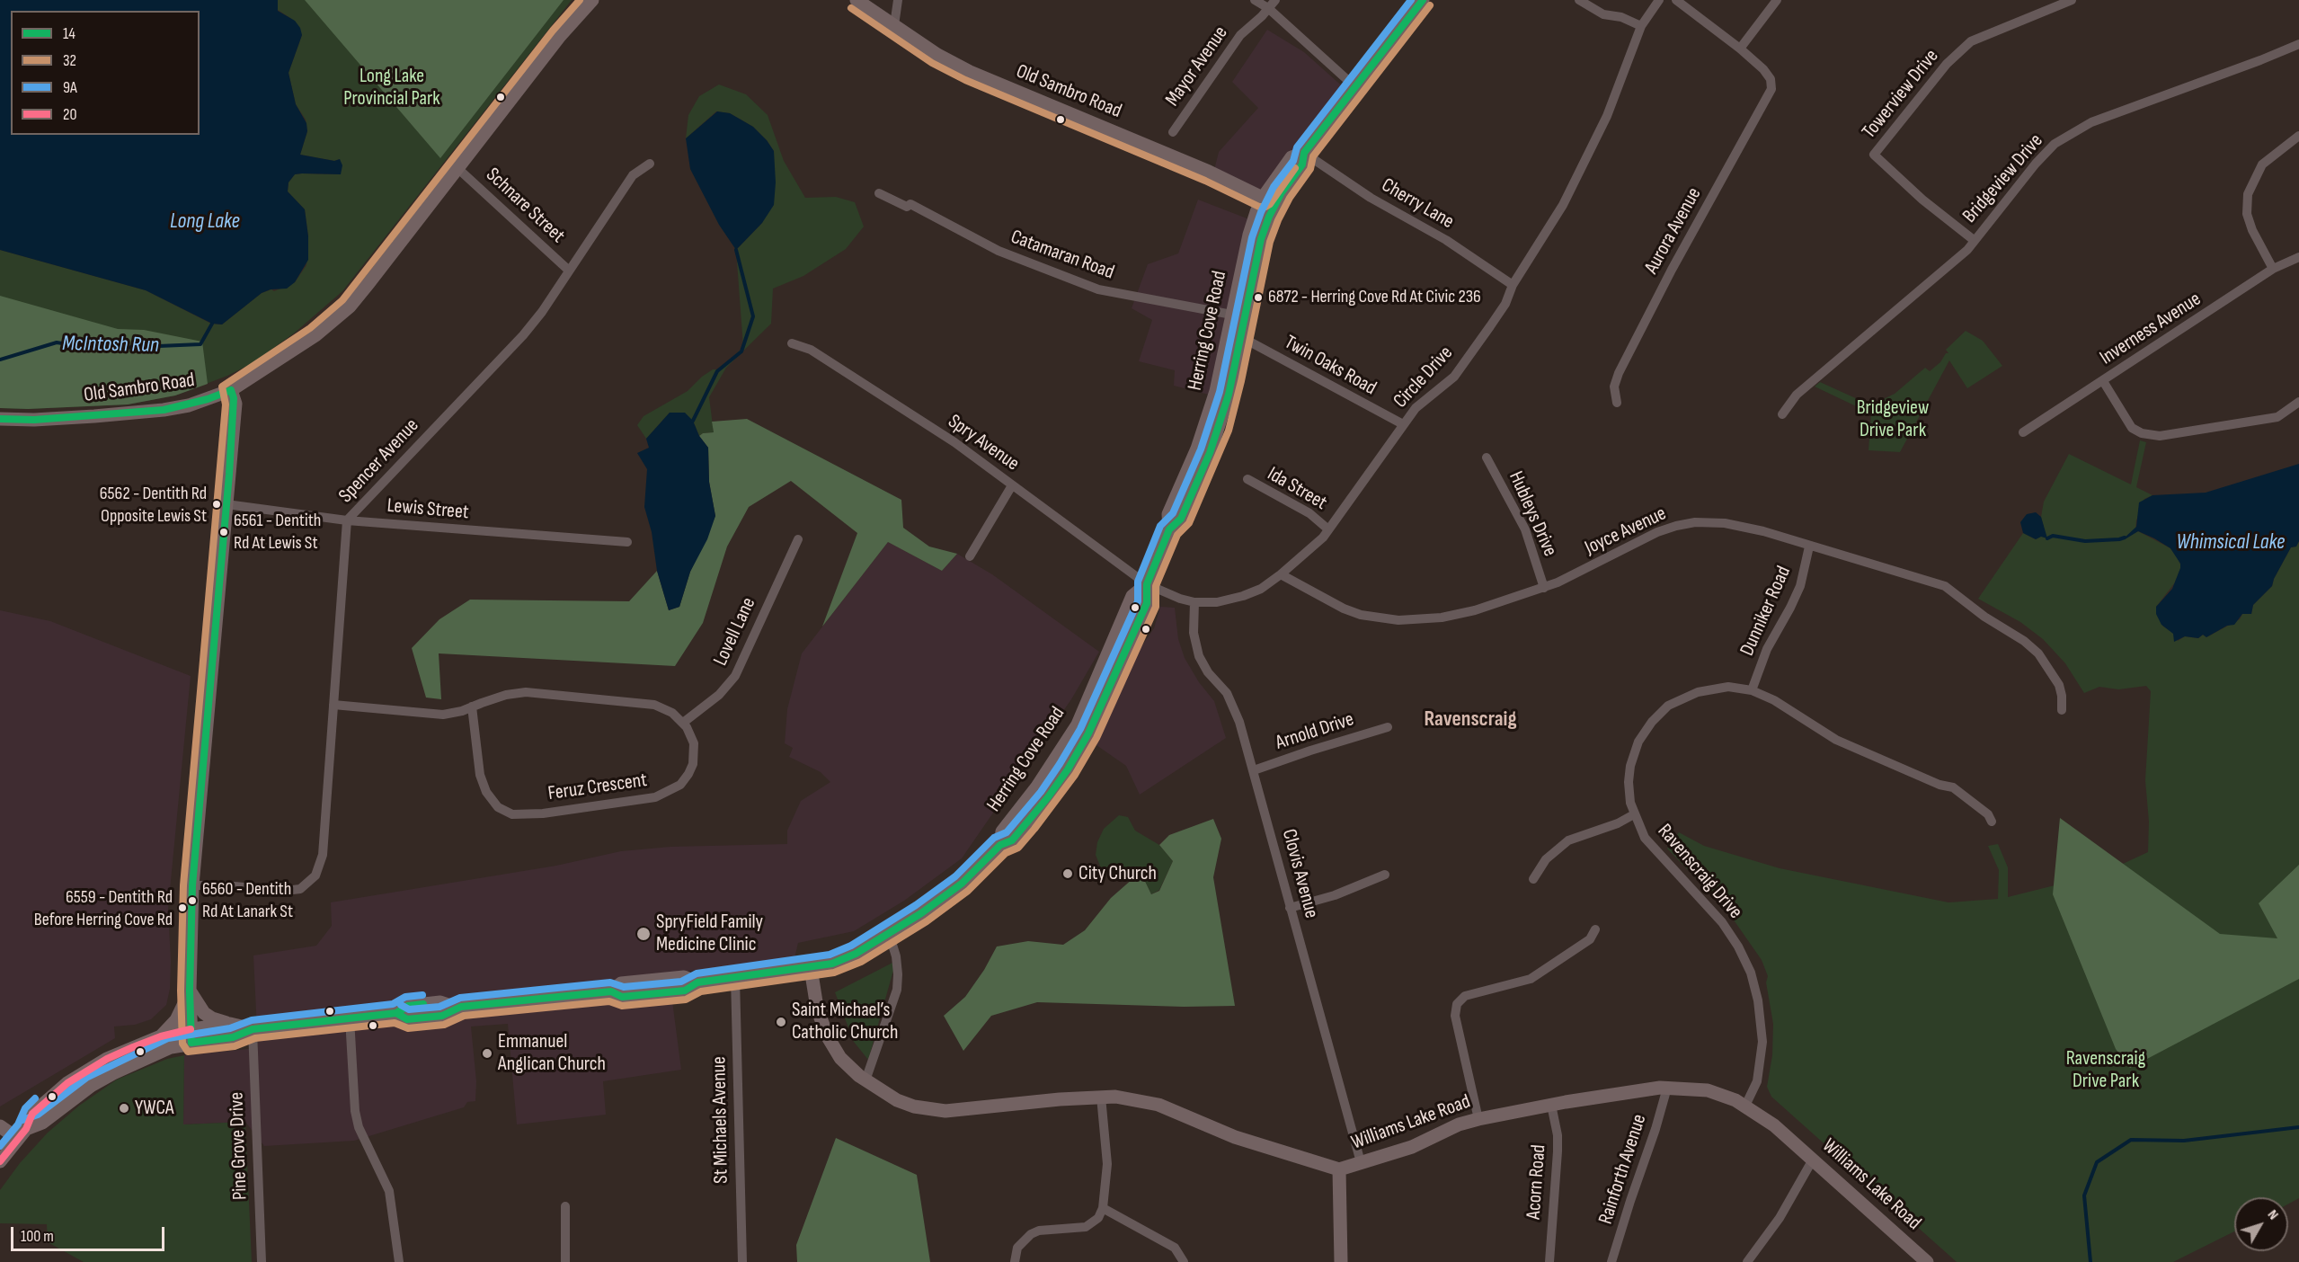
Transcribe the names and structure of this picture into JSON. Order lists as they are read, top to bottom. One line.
{"streets":{"main road":["Old Sambro Road","Herring Cove Road","Williams Lake Road"],"street":["Mayor Avenue","Towerview Drive","Bridgeview Drive","Cherry Lane","Schnare Street","Aurora Avenue","Catamaran Road","Inverness Avenue","Twin Oaks Road","Circle Drive","Spry Avenue","Spencer Avenue","Ida Street","Lewis Street","Hubleys Drive","Joyce Avenue","Dunniker Road","Lovell Lane","Arnold Drive","Feruz Crescent","Ravenscraig Drive","Clovis Avenue","St Michaels Avenue","Pine Grove Drive","Rainforth Avenue","Acorn Road"]},"crossings":[["Old Sambro Road","Schnare Street"],["Old Sambro Road","Herring Cove Road"],["Towerview Drive","Bridgeview Drive"],["Cherry Lane","Herring Cove Road"],["Cherry Lane","Circle Drive"],["Schnare Street","Spencer Avenue"],["Catamaran Road","Herring Cove Road"],["Herring Cove Road","Twin Oaks Road"],["Herring Cove Road","Circle Drive"],["Herring Cove Road","Spry Avenue"],["Herring Cove Road","St Michaels Avenue"],["Herring Cove Road","Williams Lake Road"],["Herring Cove Road","Pine Grove Drive"],["Twin Oaks Road","Circle Drive"],["Circle Drive","Spry Avenue"],["Circle Drive","Ida Street"],["Circle Drive","Joyce Avenue"],["Circle Drive","Clovis Avenue"],["Spencer Avenue","Lewis Street"],["Hubleys Drive","Joyce Avenue"],["Joyce Avenue","Dunniker Road"],["Dunniker Road","Ravenscraig Drive"],["Lovell Lane","Feruz Crescent"],["Arnold Drive","Clovis Avenue"],["Ravenscraig Drive","Williams Lake Road"],["Clovis Avenue","Williams Lake Road"],["Williams Lake Road","Rainforth Avenue"],["Williams Lake Road","Acorn Road"]],"districts":["Ravenscraig"],"water":["Long Lake","McIntosh Run","Whimsical Lake"],"parks":["Long Lake Provincial Park","Bridgeview Drive Park","Ravenscraig Drive Park"],"places":["6872 - Herring Cove Rd At Civic 236","6562 - Dentith Rd Opposite Lewis St","6561 - Dentith Rd At Lewis St","City Church","6560 - Dentith Rd At Lanark St","6559 - Dentith Rd Before Herring Cove Rd","SpryField Family Medicine Clinic","Saint Michael’s Catholic Church","Emmanuel Anglican Church","YWCA"],"lines":["transit line 14","transit line 32","transit line 9A","transit line 20"],"legend":["14","32","9A","20"],"scale_bar":"100 m","north":"top right"}
